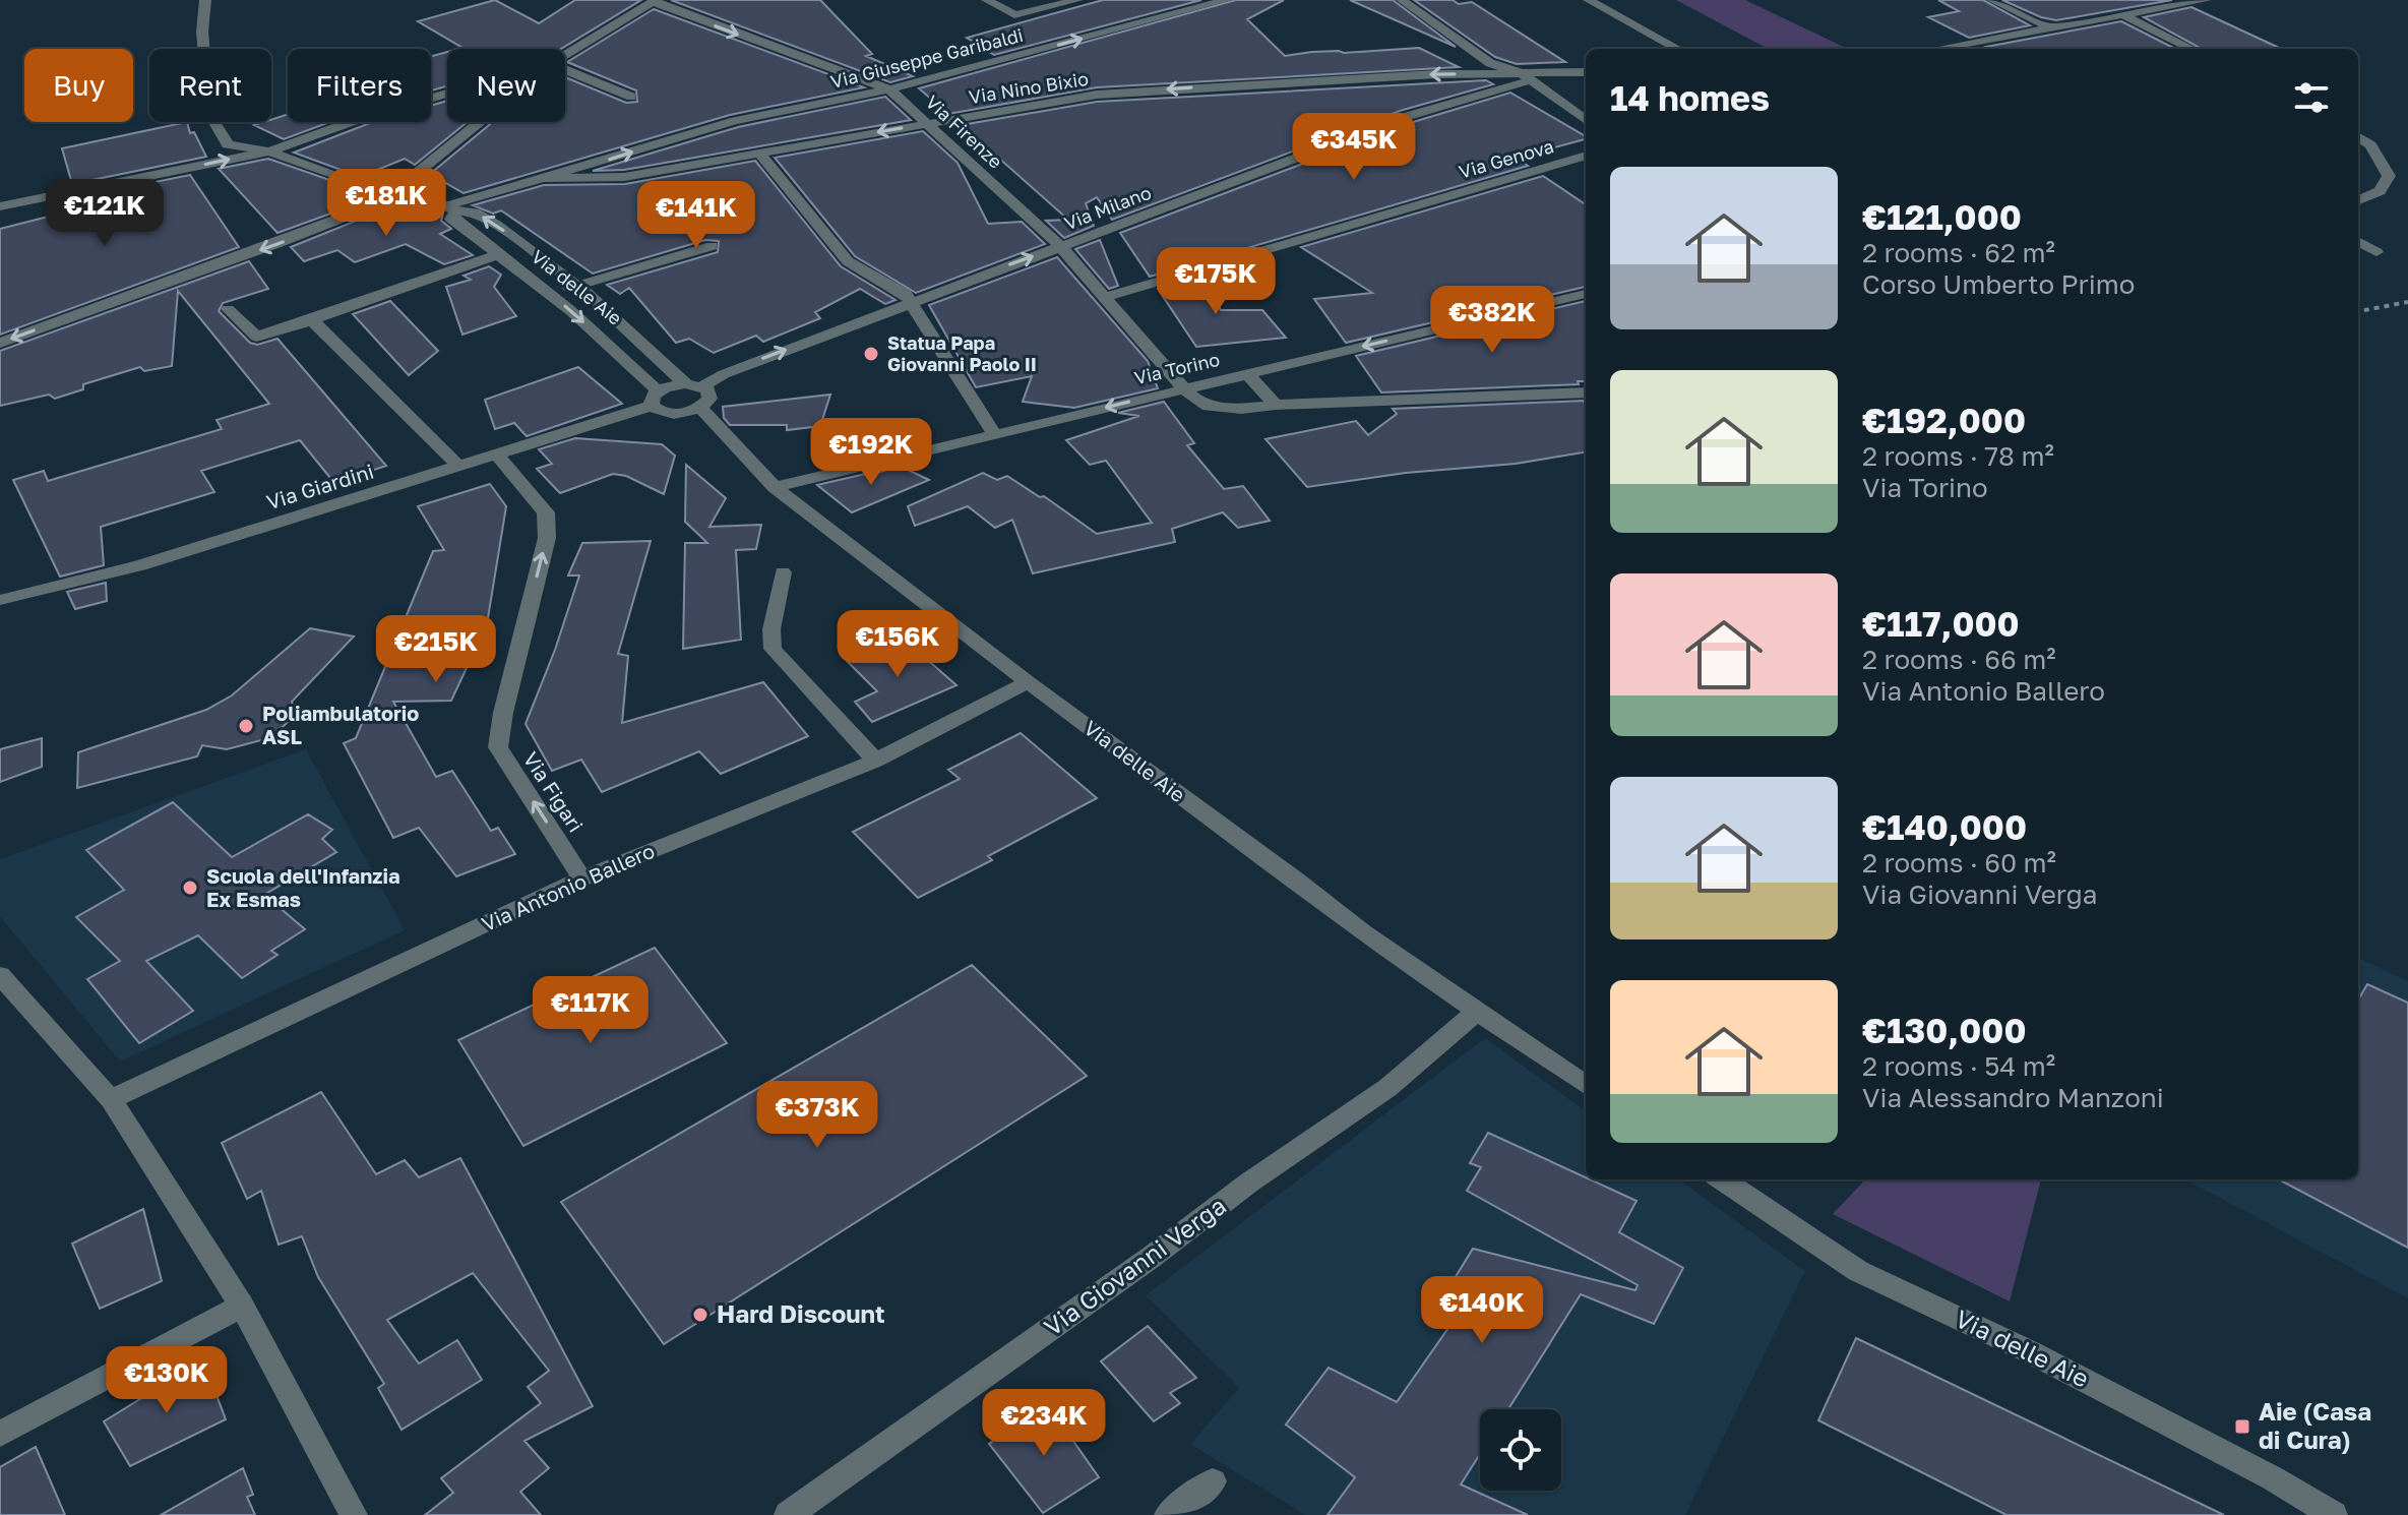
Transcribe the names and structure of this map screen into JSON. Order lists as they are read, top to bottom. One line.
{"streets":{"street":["Via Giuseppe Garibaldi","Via Nino Bixio","Via Firenze","Via Genova","Via Milano","Via delle Aie","Via Torino","Via Giardini","Via Figari","Via Antonio Ballero","Via Giovanni Verga"]},"crossings":[["Via Giuseppe Garibaldi","Via Nino Bixio"],["Via Giuseppe Garibaldi","Via Firenze"],["Via Giuseppe Garibaldi","Via delle Aie"],["Via Nino Bixio","Via Firenze"],["Via Nino Bixio","Via Milano"],["Via Firenze","Via Genova"],["Via Firenze","Via Milano"],["Via Firenze","Via Torino"],["Via delle Aie","Via Torino"],["Via delle Aie","Via Giardini"],["Via delle Aie","Via Antonio Ballero"],["Via delle Aie","Via Giovanni Verga"],["Via Giardini","Via Figari"],["Via Figari","Via Antonio Ballero"]],"one_way":["Via Nino Bixio","Via Firenze","Via Milano","Via Figari"],"places":{"other":["Statua Papa Giovanni Paolo II","Poliambulatorio ASL","Scuola dell'Infanzia Ex Esmas","Hard Discount"],"transit":["Aie (Casa di Cura)"]},"page":{"chip":["Buy","Rent","Filters","New"],"heading":"14 homes","price":["€345K","€181K","€121K","€141K","€175K","€382K","€192K","€156K","€215K","€117K","€373K","€140K","€130K","€234K"],"list":[{"name":"€121,000","note":"2 rooms · 62 m² · Corso Umberto Primo"},{"name":"€192,000","note":"2 rooms · 78 m² · Via Torino"},{"name":"€117,000","note":"2 rooms · 66 m² · Via Antonio Ballero"},{"name":"€140,000","note":"2 rooms · 60 m² · Via Giovanni Verga"},{"name":"€130,000","note":"2 rooms · 54 m² · Via Alessandro Manzoni"}]}}
